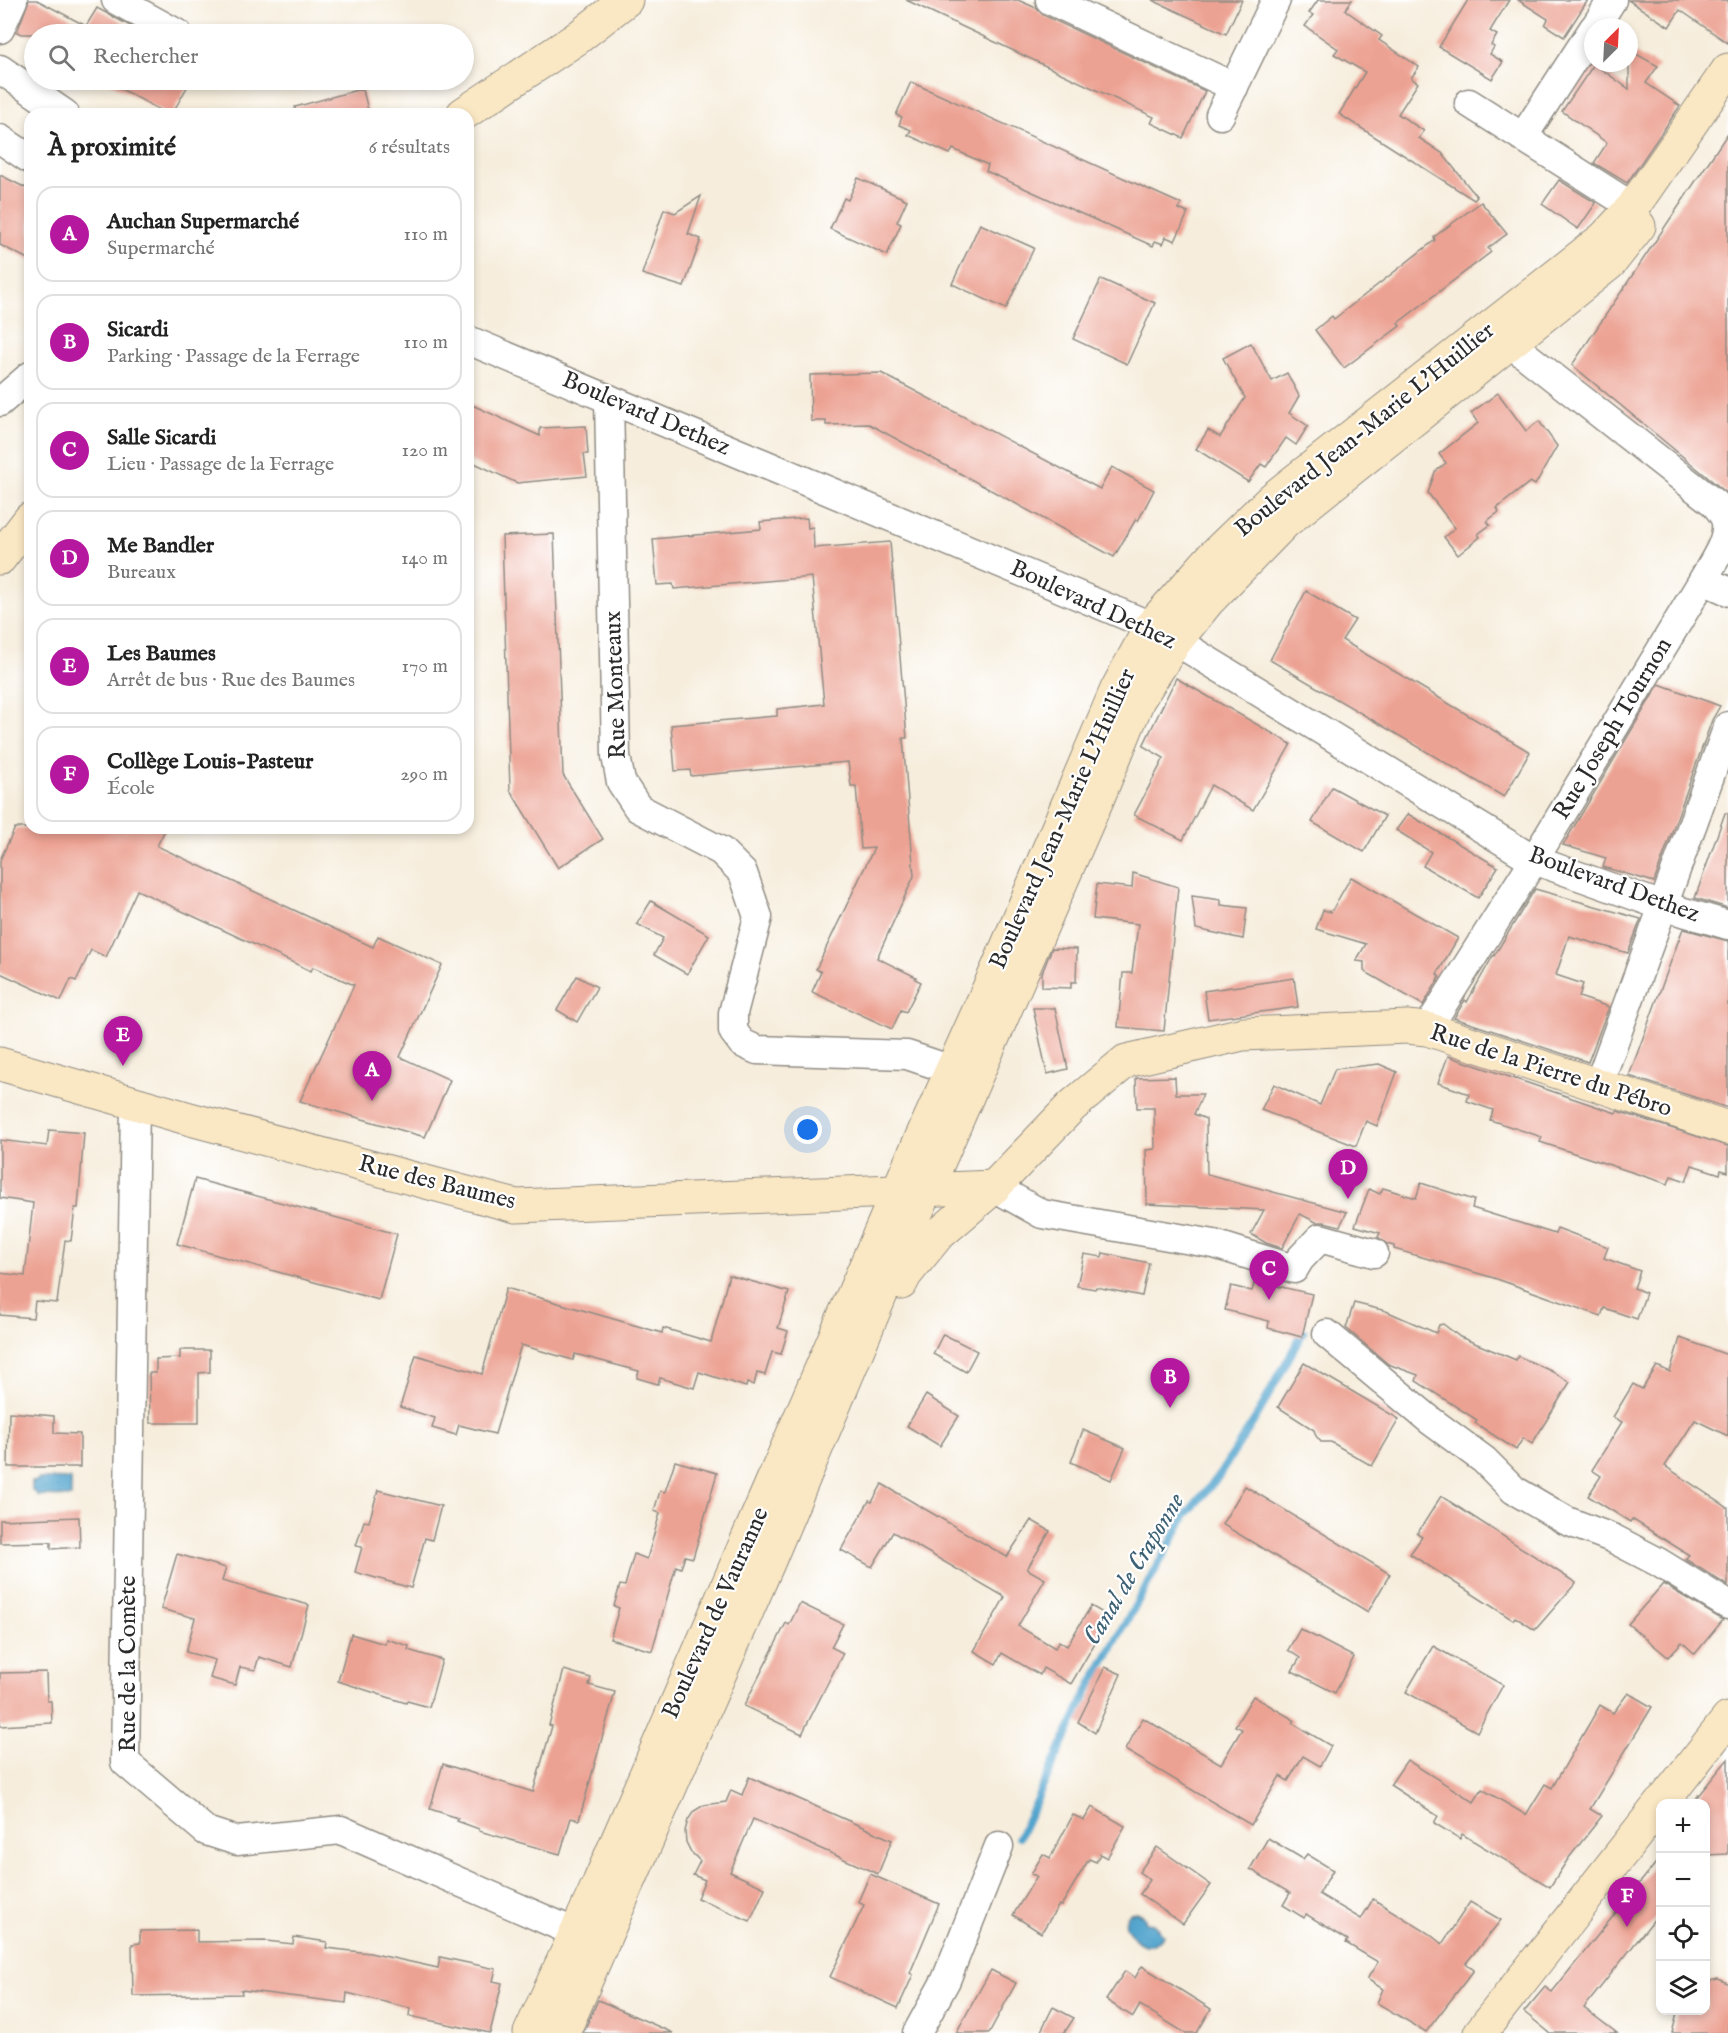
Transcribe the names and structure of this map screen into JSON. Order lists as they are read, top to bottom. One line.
{"streets":{"street":["Boulevard Dethez","Boulevard Jean-Marie L'Huillier","Rue Monteaux","Rue Joseph Tournon","Rue de la Pierre du Pébro","Rue des Baumes","Boulevard de Vauranne","Rue de la Comète"]},"crossings":[["Boulevard Dethez","Boulevard Jean-Marie L'Huillier"],["Boulevard Dethez","Rue Monteaux"],["Boulevard Dethez","Rue Joseph Tournon"],["Boulevard Jean-Marie L'Huillier","Rue Monteaux"],["Boulevard Jean-Marie L'Huillier","Rue Joseph Tournon"],["Boulevard Jean-Marie L'Huillier","Rue des Baumes"],["Boulevard Jean-Marie L'Huillier","Boulevard de Vauranne"],["Rue Joseph Tournon","Rue de la Pierre du Pébro"],["Rue de la Pierre du Pébro","Rue des Baumes"],["Rue de la Pierre du Pébro","Boulevard de Vauranne"],["Rue des Baumes","Boulevard de Vauranne"],["Rue des Baumes","Rue de la Comète"],["Boulevard de Vauranne","Rue de la Comète"]],"water":["Canal de Craponne"],"north":"top right","page":{"search":"Rechercher","heading":["À proximité","6 résultats"],"list":[{"mark":"A","name":"Auchan Supermarché","note":"Supermarché","value":"110 m"},{"mark":"B","name":"Sicardi","note":"Parking · Passage de la Ferrage","value":"110 m"},{"mark":"C","name":"Salle Sicardi","note":"Lieu · Passage de la Ferrage","value":"120 m"},{"mark":"D","name":"Me Bandler","note":"Bureaux","value":"140 m"},{"mark":"E","name":"Les Baumes","note":"Arrêt de bus · Rue des Baumes","value":"170 m"},{"mark":"F","name":"Collège Louis-Pasteur","note":"École","value":"290 m"}],"pins":["E","A","D","C","B","F"],"map_buttons":["+","−"]}}
